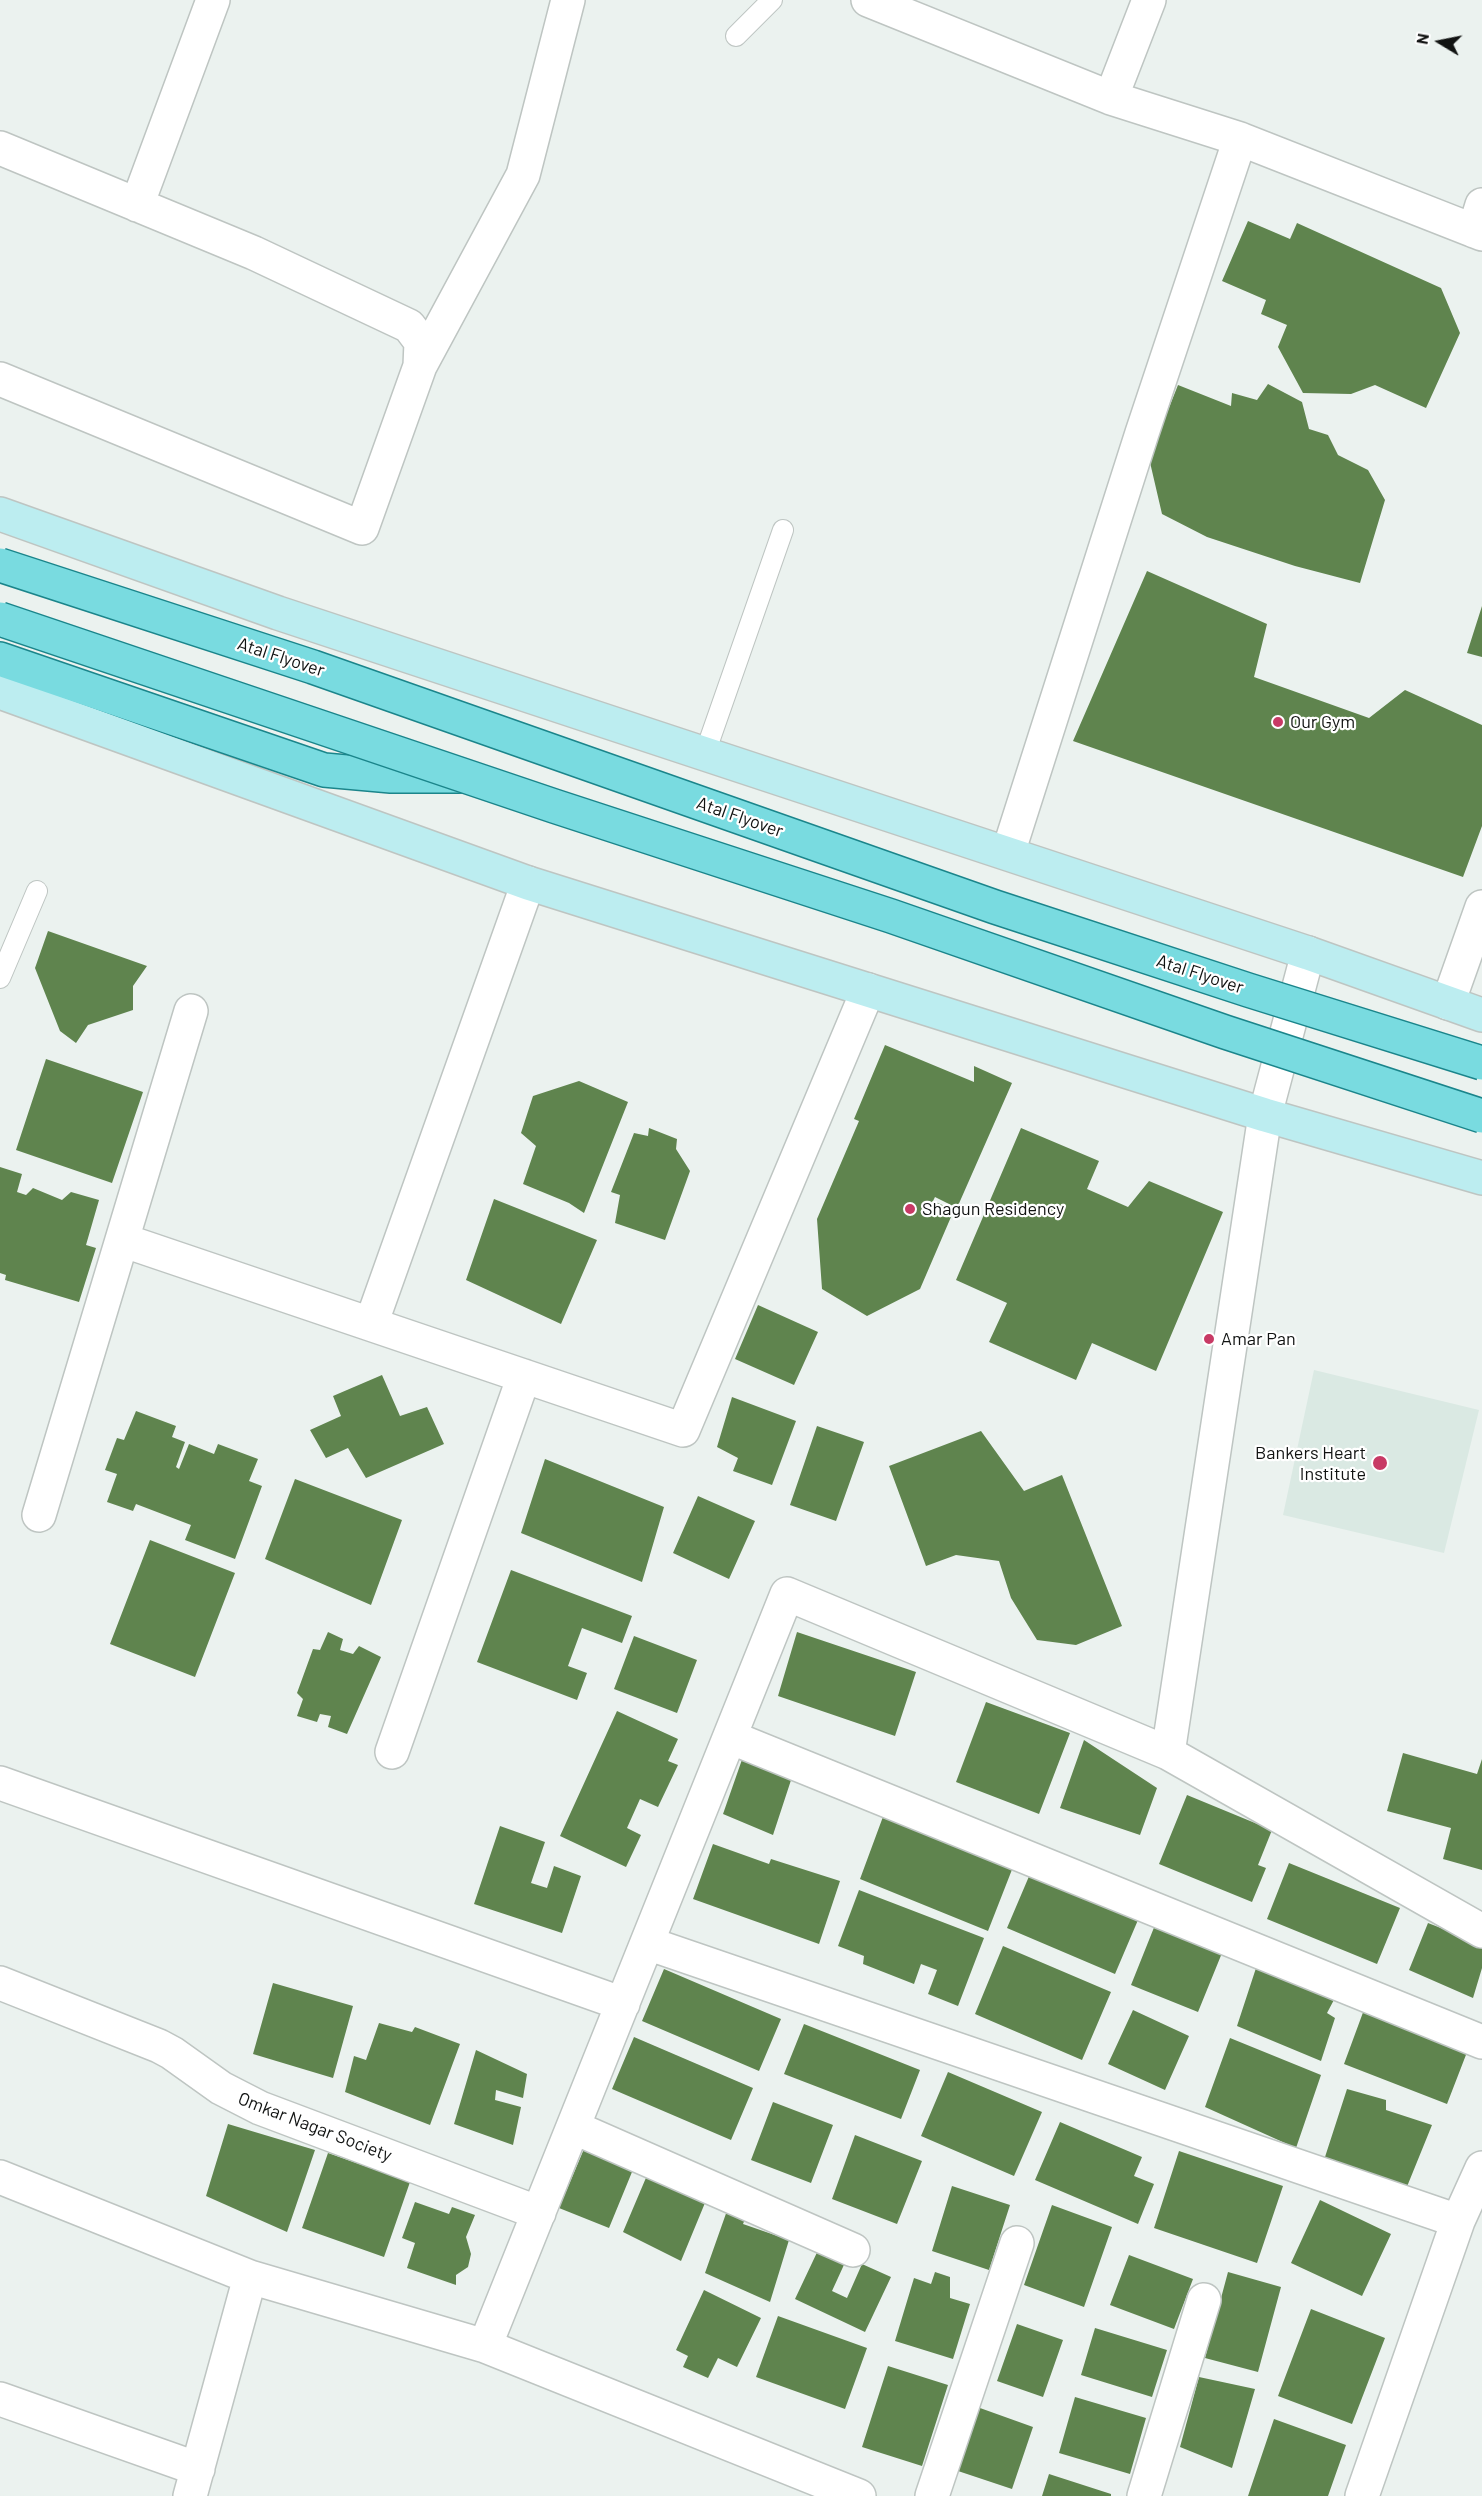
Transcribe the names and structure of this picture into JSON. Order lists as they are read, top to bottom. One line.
{"streets":{"main road":["Atal Flyover"],"street":["Omkar Nagar Society"]},"places":["Our Gym","Shagun Residency","Amar Pan","Bankers Heart Institute"],"north":"left"}
